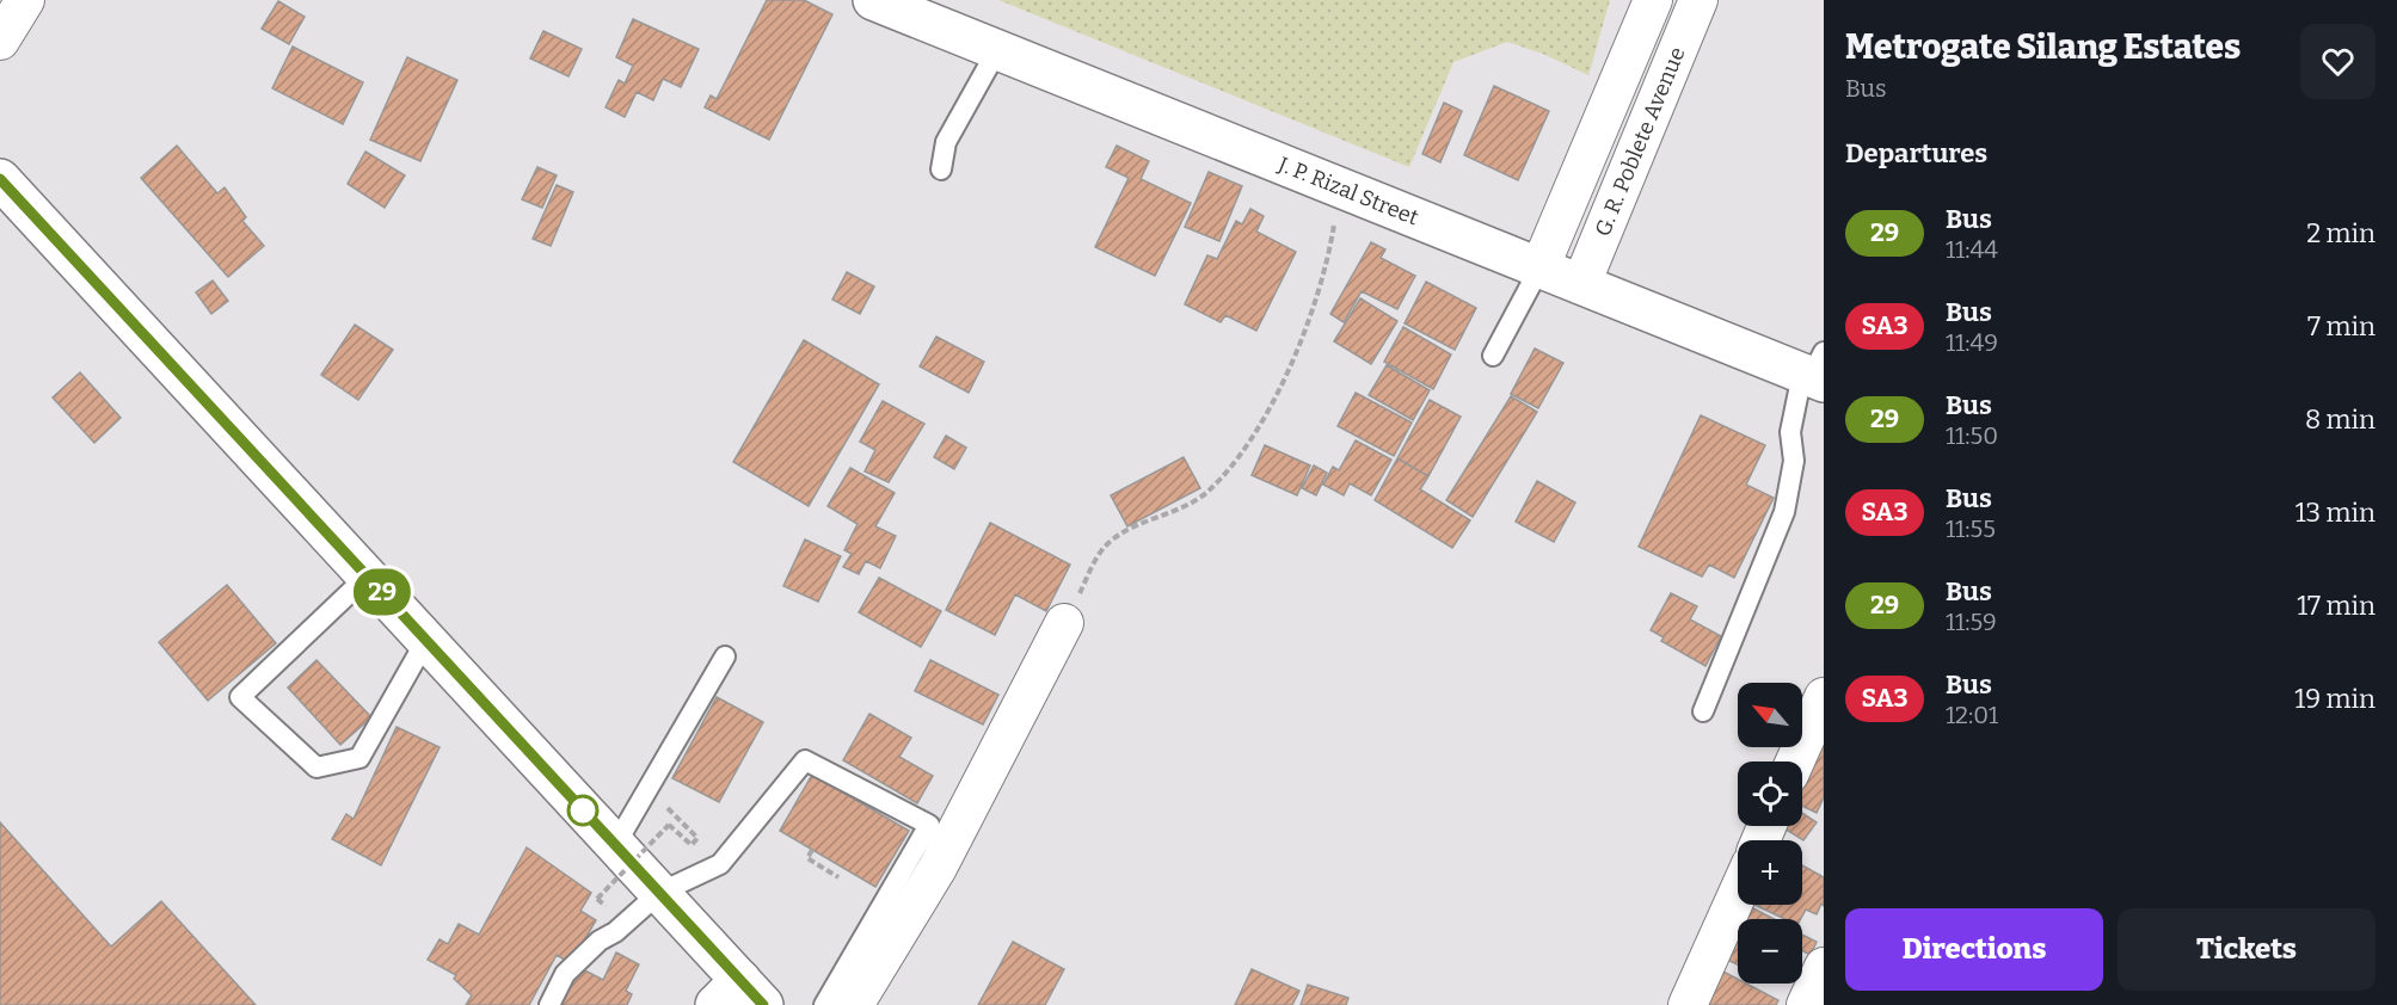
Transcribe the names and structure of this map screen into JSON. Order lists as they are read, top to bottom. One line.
{"streets":{"main road":["J. P. Rizal Street"],"street":["G. R. Poblete Avenue"]},"crossings":[["G. R. Poblete Avenue","J. P. Rizal Street"]],"lines":["bus line 29"],"north":"top left","page":{"on_map":"29","heading":[["Metrogate Silang Estates","Bus"],"Departures"],"list":[{"mark":"29","name":"Bus","note":"11:44","value":"2 min"},{"mark":"SA3","name":"Bus","note":"11:49","value":"7 min"},{"mark":"29","name":"Bus","note":"11:50","value":"8 min"},{"mark":"SA3","name":"Bus","note":"11:55","value":"13 min"},{"mark":"29","name":"Bus","note":"11:59","value":"17 min"},{"mark":"SA3","name":"Bus","note":"12:01","value":"19 min"}],"map_buttons":["+","−"],"buttons":["Directions","Tickets"]}}
